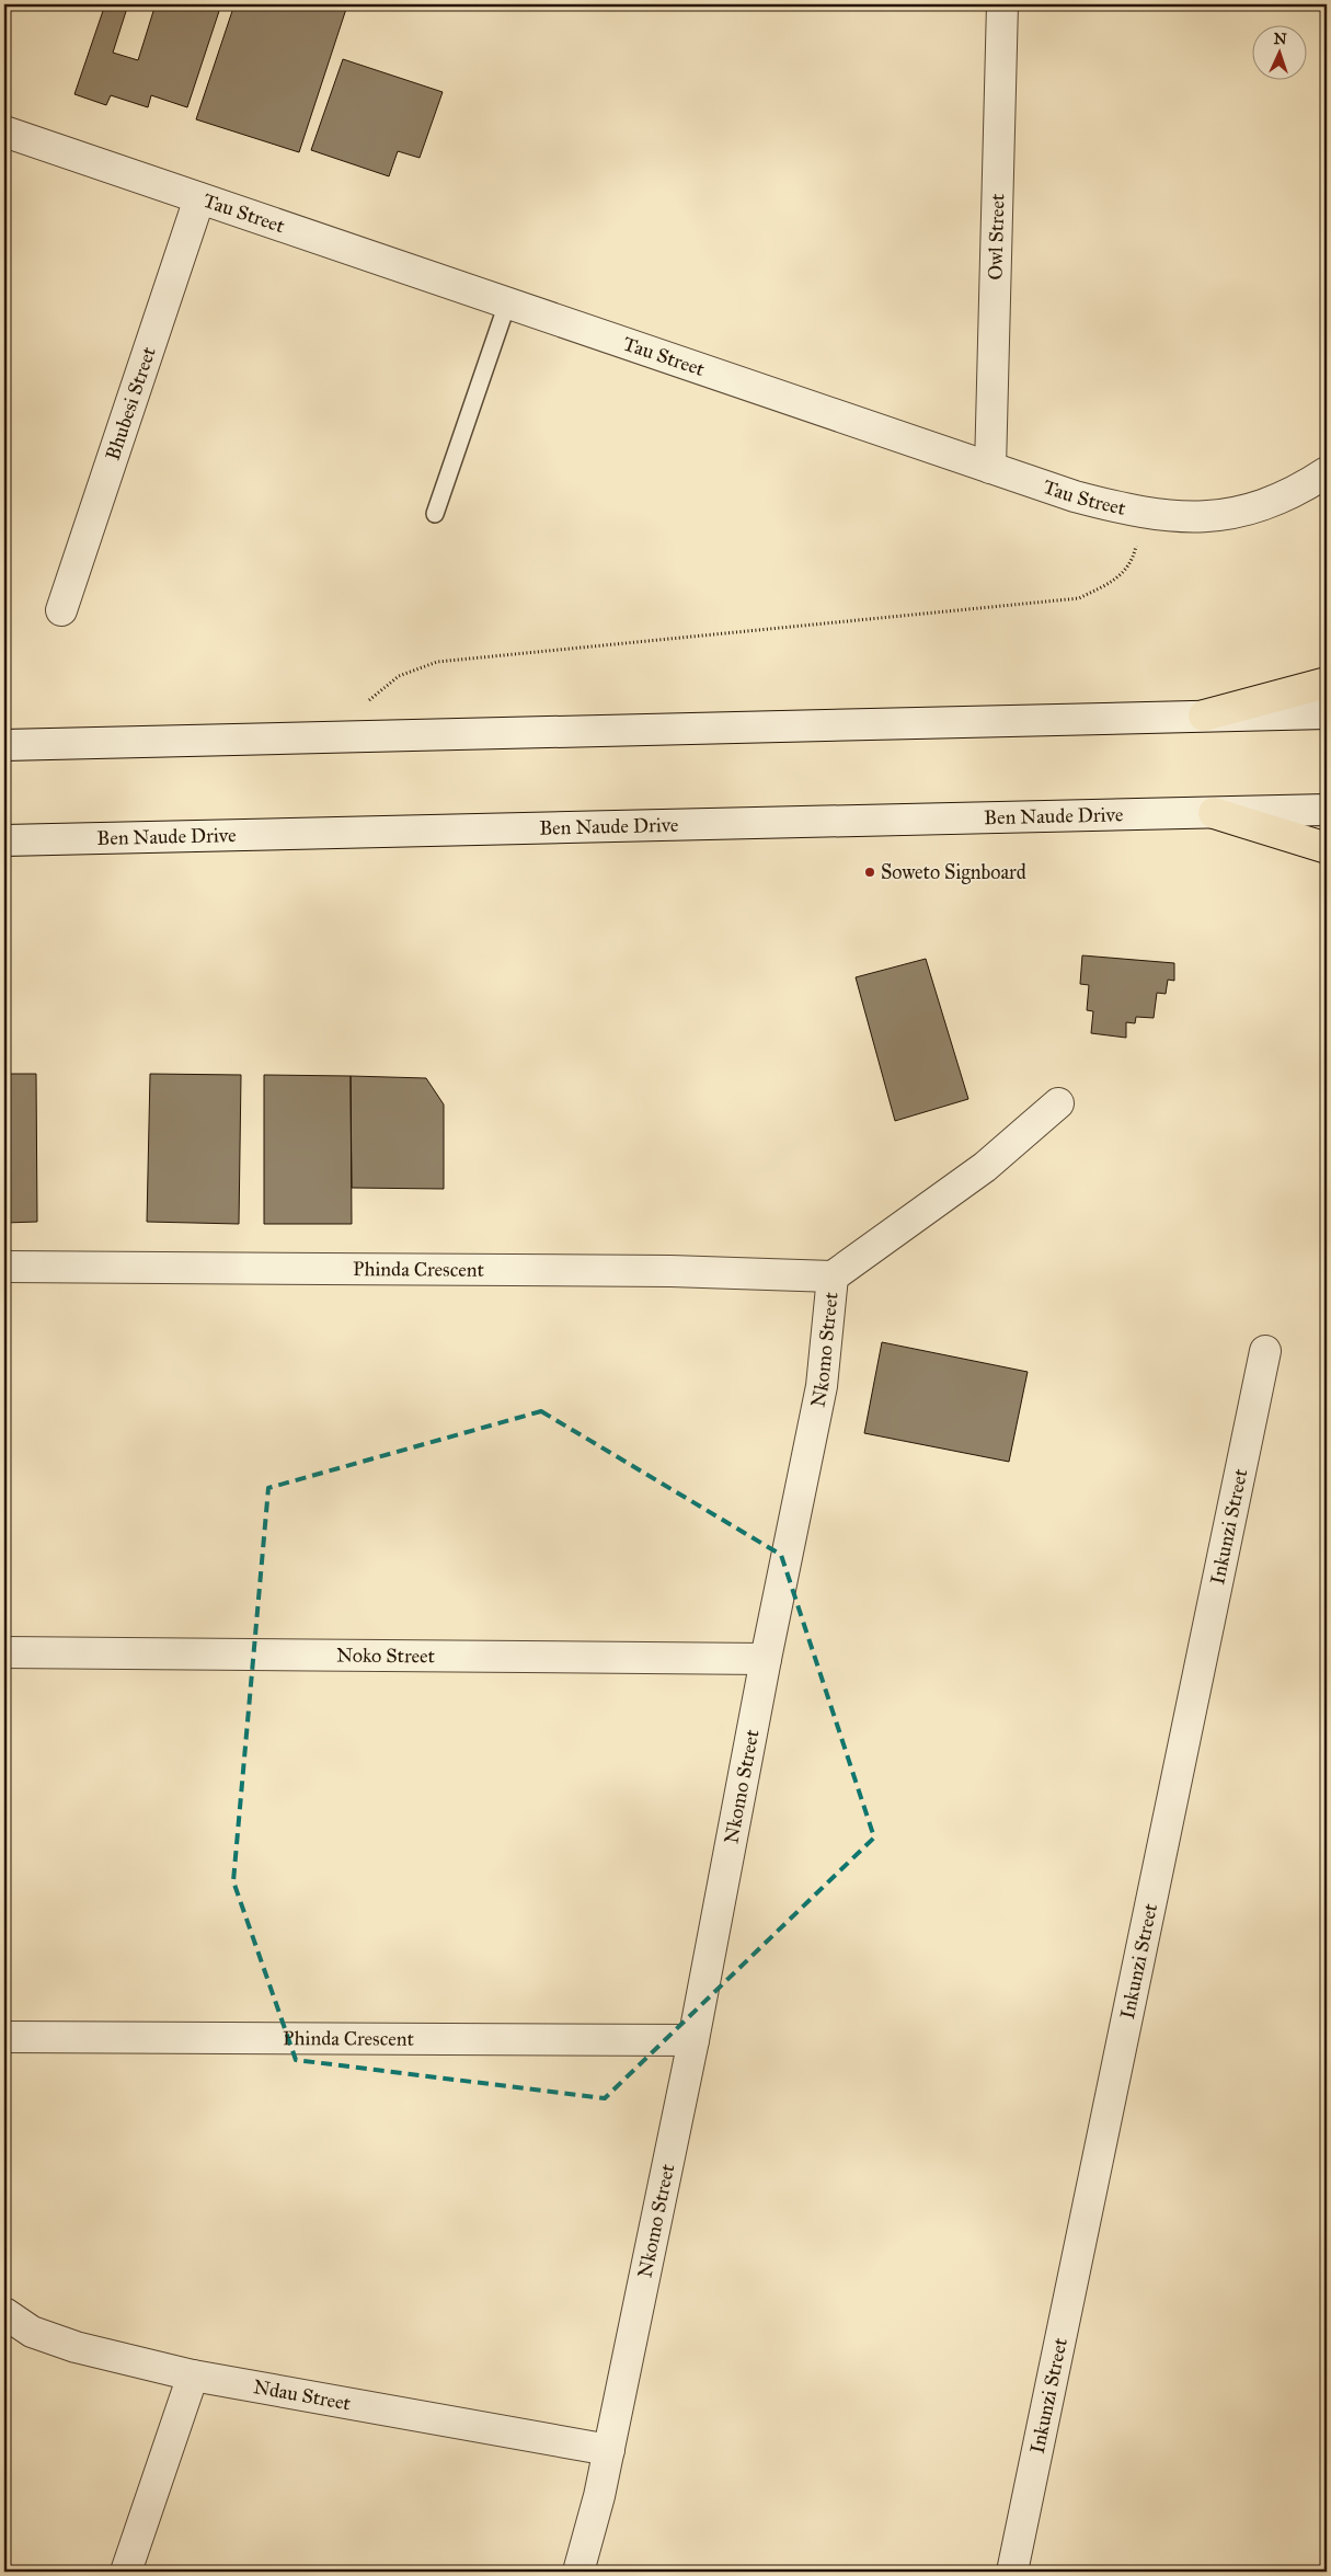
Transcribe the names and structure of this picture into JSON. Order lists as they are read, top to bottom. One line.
{"streets":{"street":["Tau Street","Owl Street","Bhubesi Street","Ben Naude Drive","Phinda Crescent","Nkomo Street","Inkunzi Street","Noko Street","Ndau Street"]},"crossings":[["Tau Street","Owl Street"],["Tau Street","Bhubesi Street"],["Phinda Crescent","Nkomo Street"],["Nkomo Street","Noko Street"],["Nkomo Street","Ndau Street"]],"places":["Soweto Signboard"],"north":"top"}
